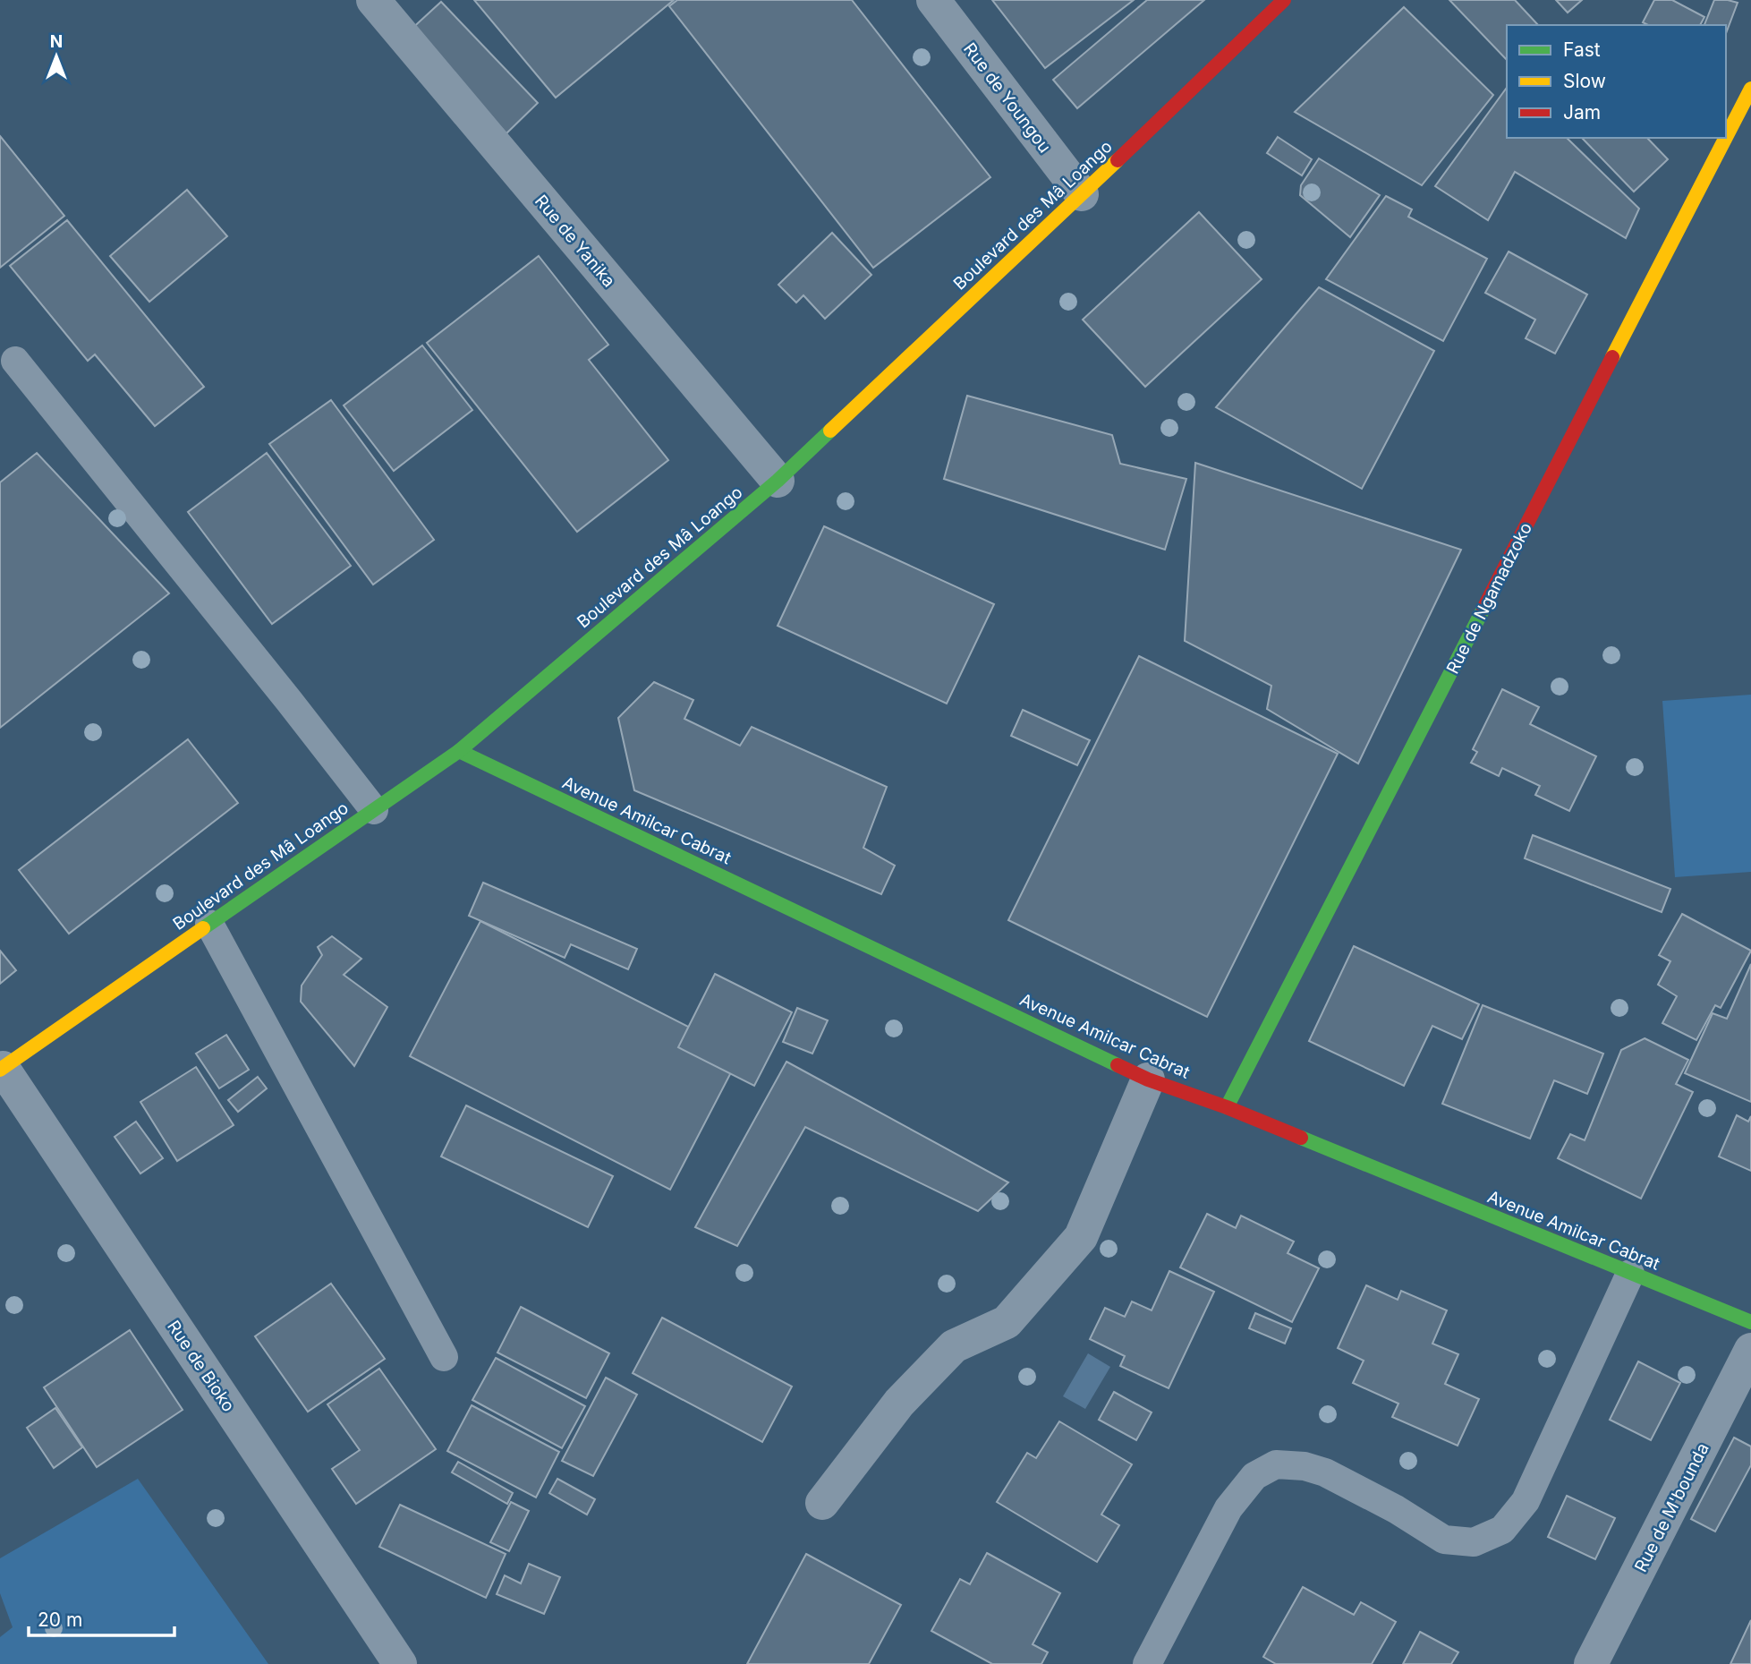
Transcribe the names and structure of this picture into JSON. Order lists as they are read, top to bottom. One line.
{"streets":{"street":["Rue de Youngou","Boulevard des Mâ Loango","Rue de Yanika","Rue de Ngamadzoko","Avenue Amilcar Cabrat","Rue de Bioko","Rue de M'bounda"]},"crossings":[["Rue de Youngou","Boulevard des Mâ Loango"],["Boulevard des Mâ Loango","Rue de Yanika"],["Boulevard des Mâ Loango","Avenue Amilcar Cabrat"],["Boulevard des Mâ Loango","Rue de Bioko"],["Rue de Ngamadzoko","Avenue Amilcar Cabrat"]],"legend":["Fast","Slow","Jam"],"scale_bar":"20 m","north":"top"}
